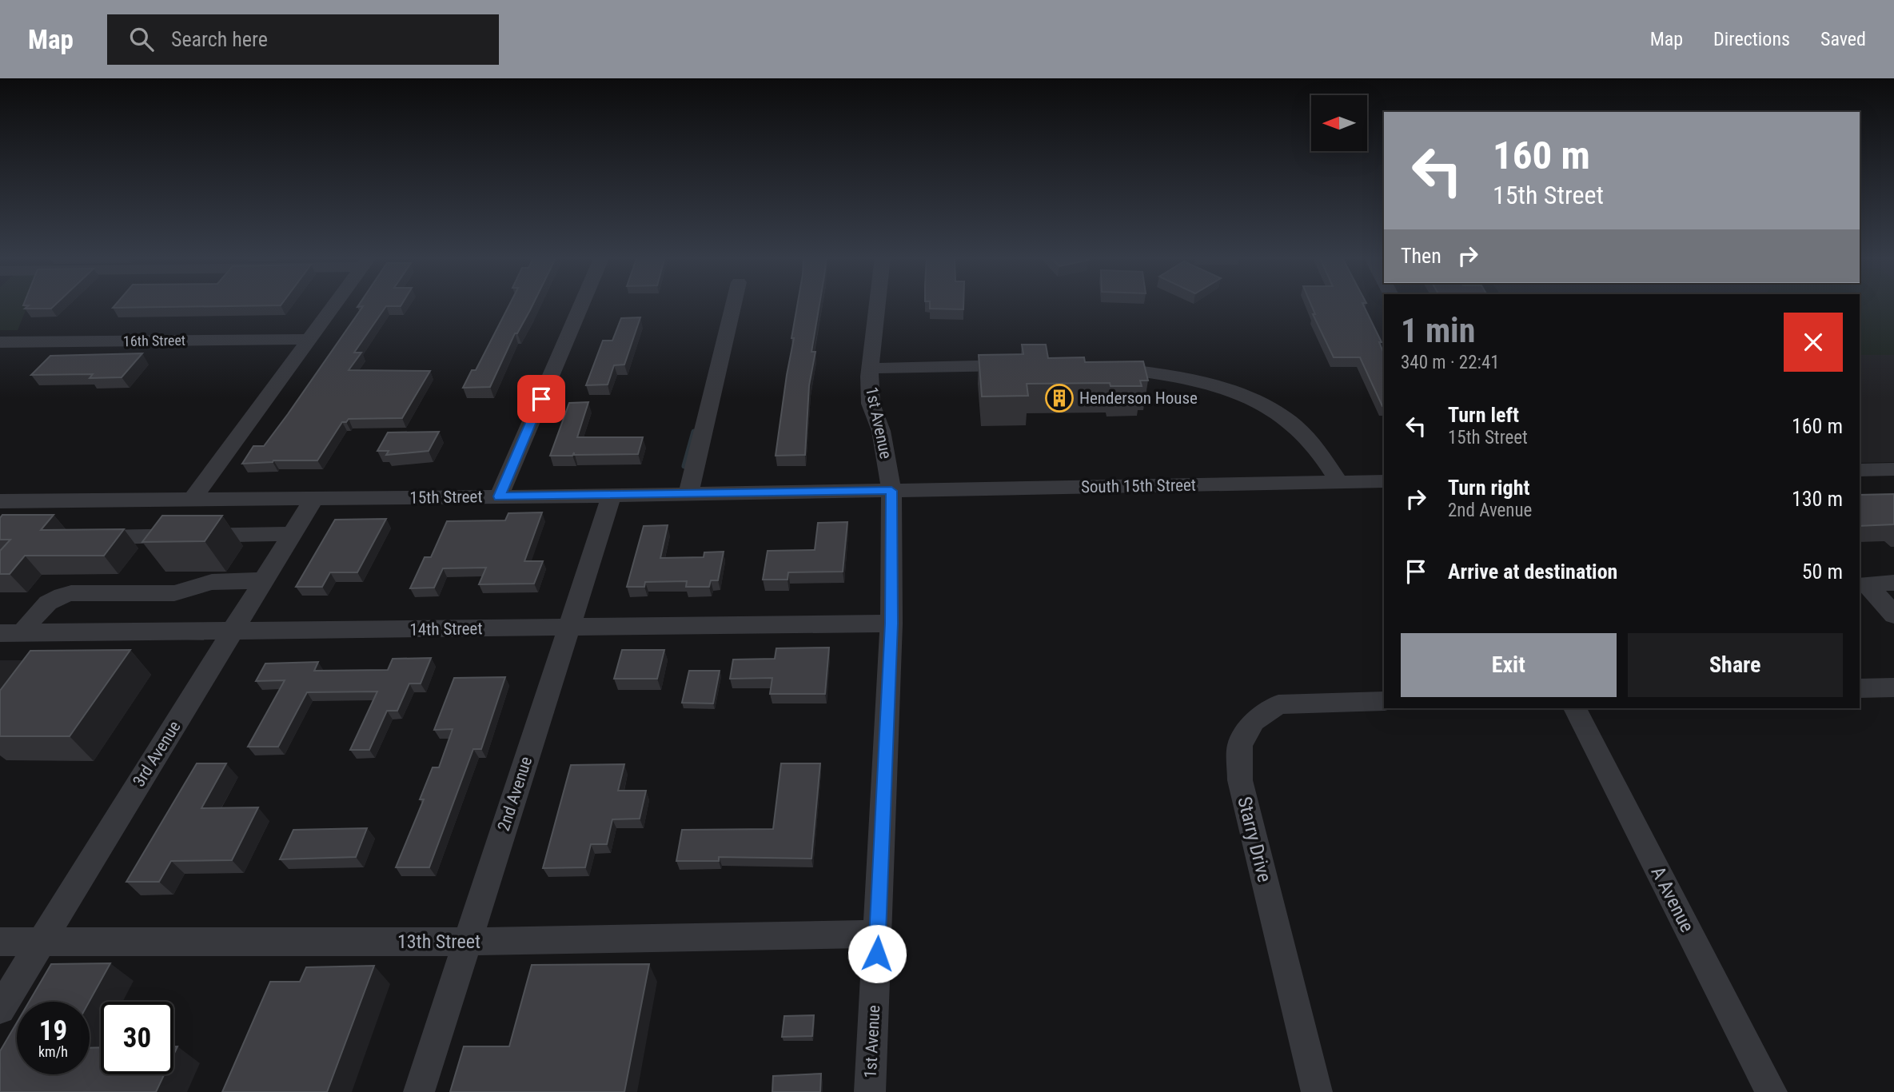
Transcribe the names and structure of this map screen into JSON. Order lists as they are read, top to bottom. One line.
{"streets":{"street":["16th Street","1st Avenue","South 15th Street","15th Street","14th Street","3rd Avenue","2nd Avenue","Starry Drive","A Avenue","13th Street"]},"crossings":[["1st Avenue","South 15th Street"],["1st Avenue","15th Street"],["1st Avenue","14th Street"],["1st Avenue","13th Street"],["South 15th Street","15th Street"],["15th Street","3rd Avenue"],["15th Street","2nd Avenue"],["14th Street","3rd Avenue"],["14th Street","2nd Avenue"],["3rd Avenue","13th Street"],["2nd Avenue","13th Street"]],"places":{"building":["Henderson House"]},"north":"left","page":{"header":"Map","search":"Search here","nav":["Map","Directions","Saved"],"turn":["160 m","15th Street"],"then":"Then","heading":["1 min","340 m · 22:41"],"list":[{"name":"Turn left","note":"15th Street","value":"160 m"},{"name":"Turn right","note":"2nd Avenue","value":"130 m"},{"name":"Arrive at destination","value":"50 m"}],"buttons":["Exit","Share"],"speed":"19 km/h","limit":"30"}}
